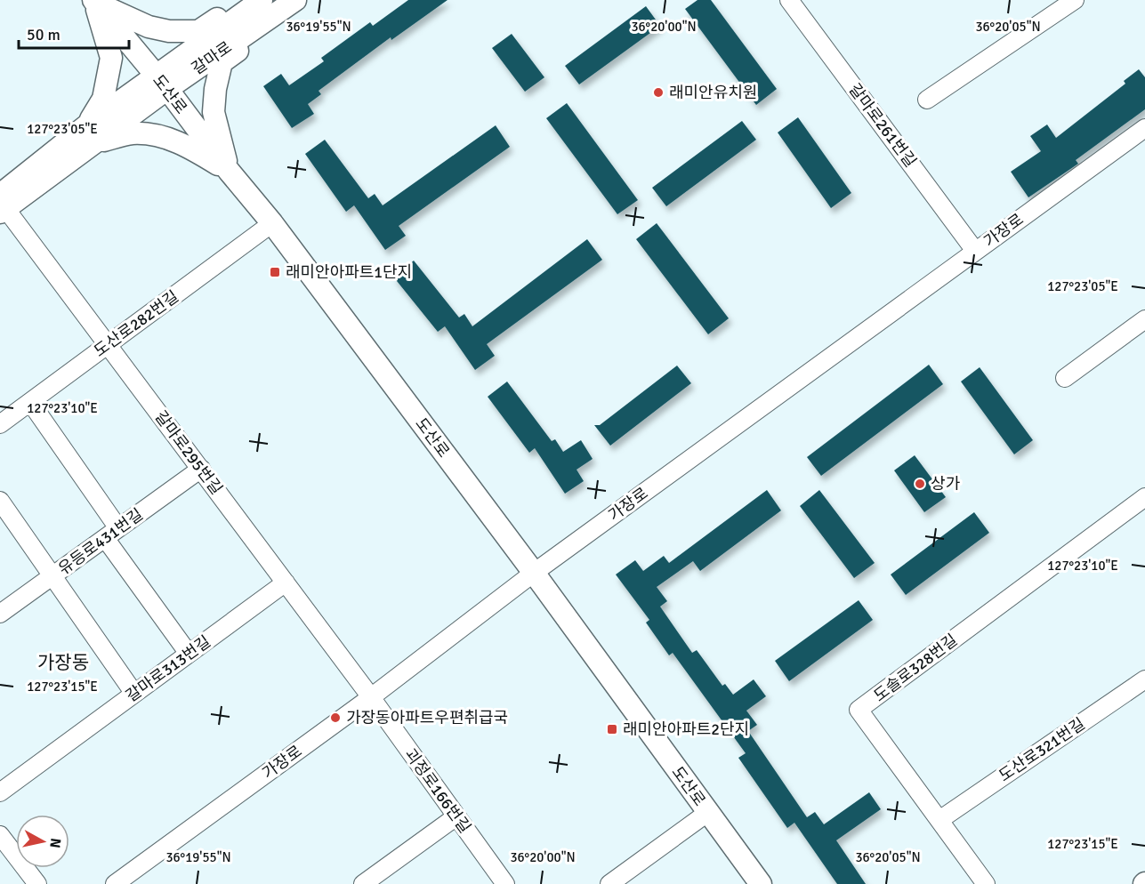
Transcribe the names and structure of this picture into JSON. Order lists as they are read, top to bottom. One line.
{"streets":{"main road":["갈마로","도산로"],"street":["갈마로261번길","가장로","도산로282번길","갈마로295번길","유등로431번길","도솔로328번길","갈마로313번길","도산로321번길","괴정로166번길"]},"crossings":[["갈마로","도산로"],["갈마로","갈마로295번길"],["도산로","가장로"],["도산로","도산로282번길"],["갈마로261번길","가장로"],["가장로","갈마로295번길"],["가장로","괴정로166번길"],["도산로282번길","갈마로295번길"],["갈마로295번길","유등로431번길"],["갈마로295번길","갈마로313번길"],["갈마로295번길","괴정로166번길"],["도솔로328번길","도산로321번길"]],"districts":["가장동"],"places":{"other":["래미안유치원","상가","가장동아파트우편취급국"],"transit":["래미안아파트1단지","래미안아파트2단지"]},"scale_bar":"50 m","north":"right","coordinates":["36°19'55\"N","36°20'00\"N","36°20'05\"N","127°23'05\"E","127°23'10\"E","127°23'15\"E"]}
